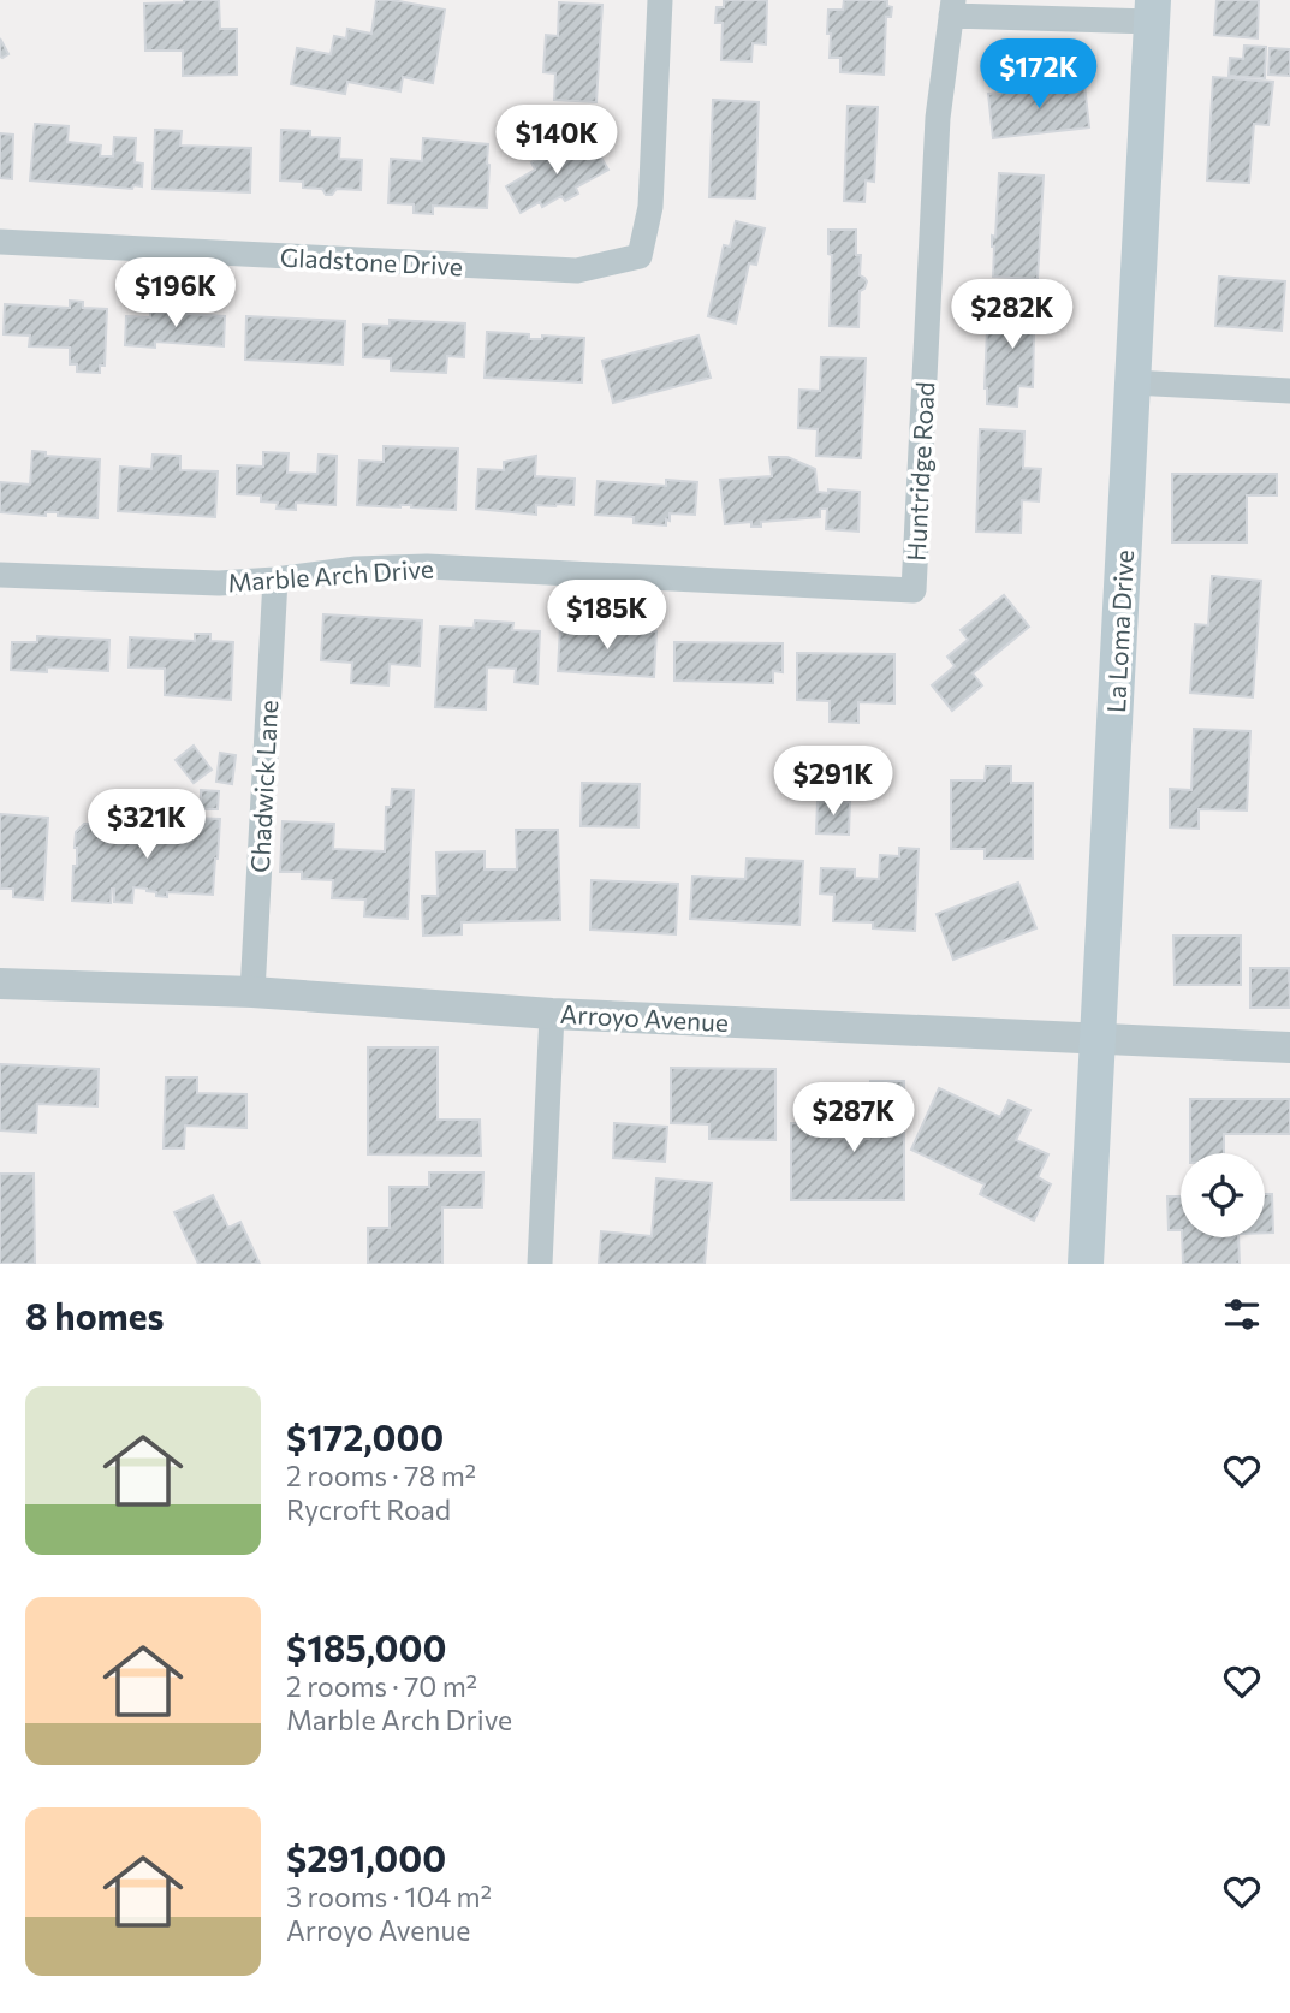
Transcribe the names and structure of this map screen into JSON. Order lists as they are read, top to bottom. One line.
{"streets":{"main road":["La Loma Drive"],"street":["Gladstone Drive","Huntridge Road","Marble Arch Drive","Chadwick Lane","Arroyo Avenue"]},"crossings":[["Huntridge Road","Marble Arch Drive"],["Marble Arch Drive","Chadwick Lane"],["La Loma Drive","Arroyo Avenue"],["Chadwick Lane","Arroyo Avenue"]],"page":{"price":["$172K","$140K","$196K","$282K","$185K","$291K","$321K","$287K"],"heading":"8 homes","list":[{"name":"$172,000","note":"2 rooms · 78 m² · Rycroft Road"},{"name":"$185,000","note":"2 rooms · 70 m² · Marble Arch Drive"},{"name":"$291,000","note":"3 rooms · 104 m² · Arroyo Avenue"}]}}
